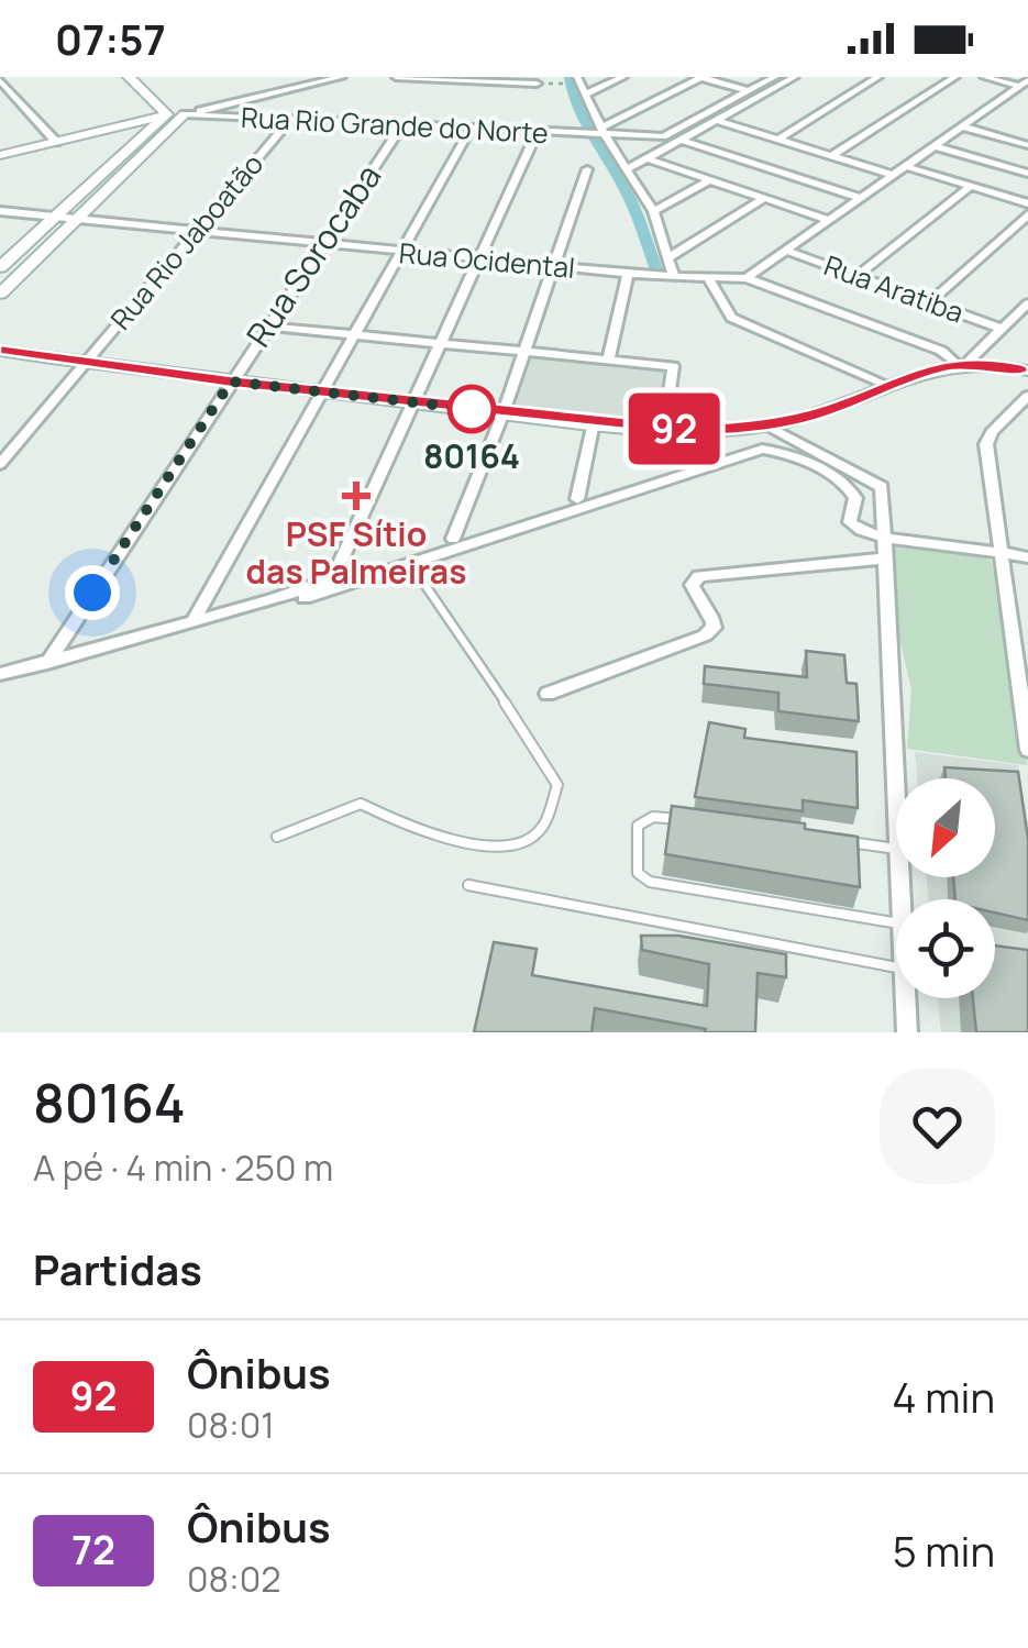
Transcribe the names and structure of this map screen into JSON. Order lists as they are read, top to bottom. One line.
{"streets":{"street":["Rua Rio Grande do Norte","Rua Rio Jaboatão","Rua Sorocaba","Rua Ocidental","Rua Aratiba"]},"crossings":[["Rua Rio Grande do Norte","Rua Rio Jaboatão"],["Rua Rio Grande do Norte","Rua Sorocaba"],["Rua Rio Jaboatão","Rua Ocidental"],["Rua Sorocaba","Rua Ocidental"]],"places":{"other":["80164"],"health":["PSF Sítio das Palmeiras"]},"lines":["bus line 92"],"north":"bottom left","page":{"status":"07:57","on_map":"92","heading":[["80164","A pé · 4 min · 250 m"],"Partidas"],"list":[{"mark":"92","name":"Ônibus","note":"08:01","value":"4 min"},{"mark":"72","name":"Ônibus","note":"08:02","value":"5 min"}]}}
